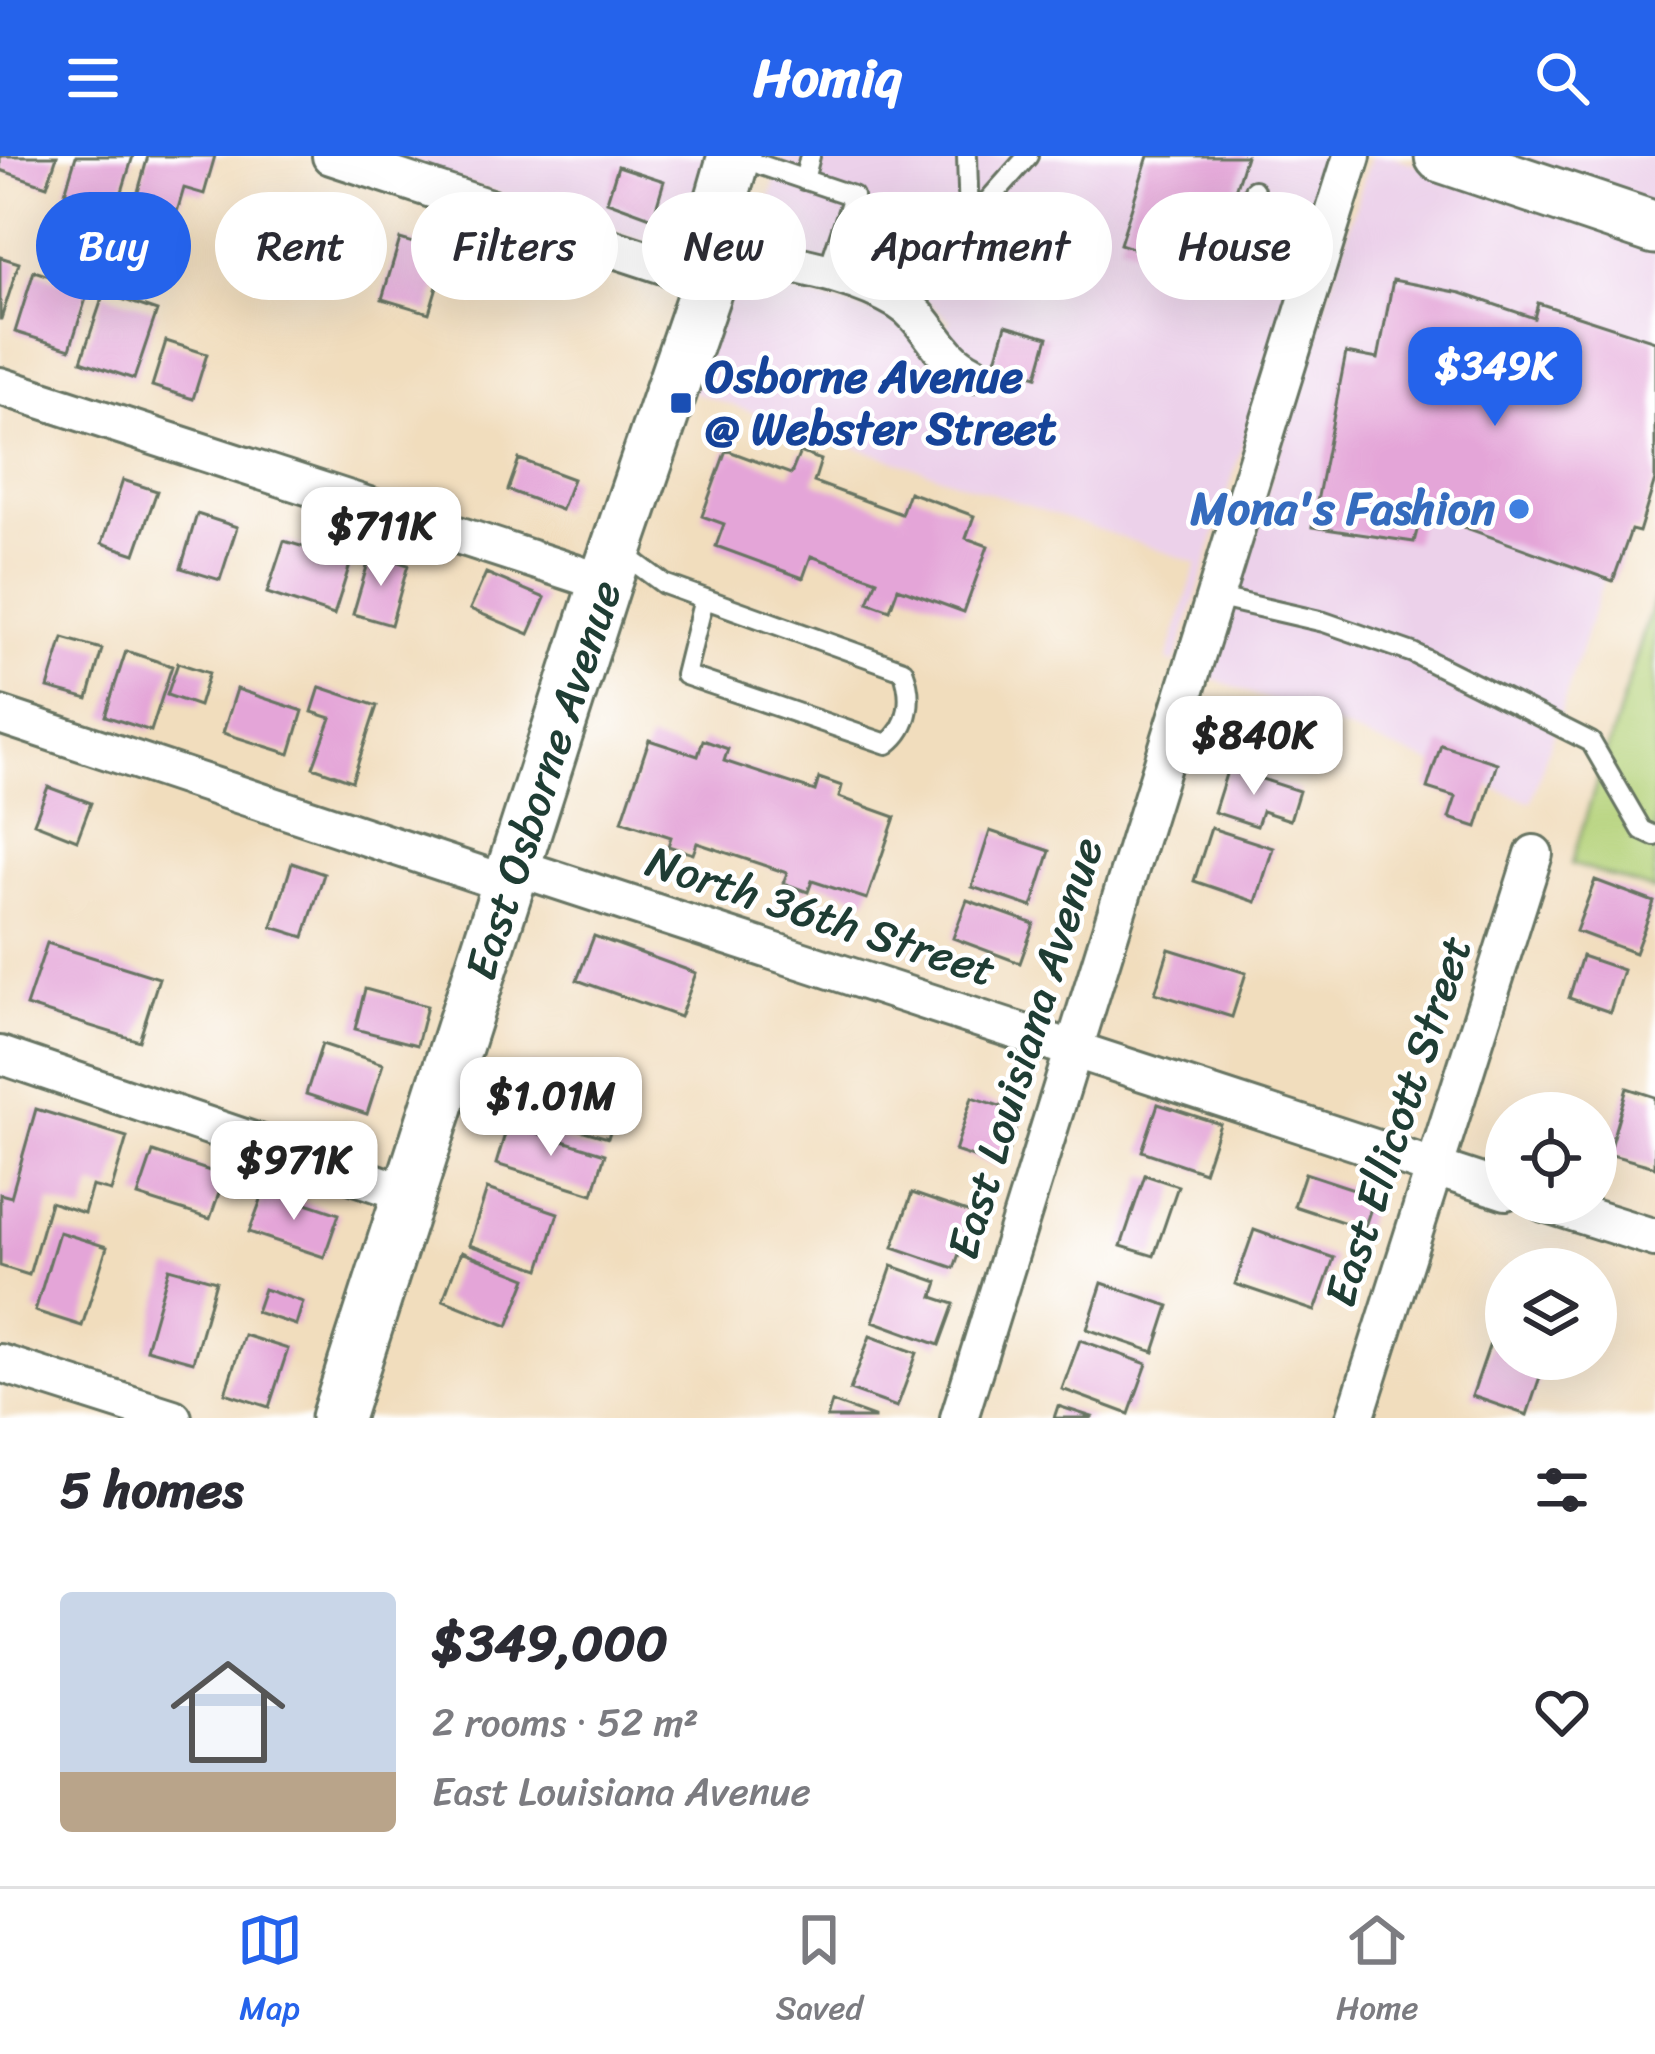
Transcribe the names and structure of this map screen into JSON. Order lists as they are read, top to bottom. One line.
{"streets":{"street":["East Osborne Avenue","North 36th Street","East Louisiana Avenue","East Ellicott Street"]},"crossings":[["East Osborne Avenue","North 36th Street"],["North 36th Street","East Louisiana Avenue"],["North 36th Street","East Ellicott Street"]],"places":{"transit":["Osborne Avenue @ Webster Street"],"other":["Mona's Fashion"]},"page":{"header":"Homiq","chip":["Buy","Rent","Filters","New","Apartment","House"],"price":["$349K","$711K","$840K","$1.01M","$971K"],"heading":"5 homes","list":[{"name":"$349,000","note":"2 rooms · 52 m² · East Louisiana Avenue"}],"tabs":["Map","Saved","Home"]}}
